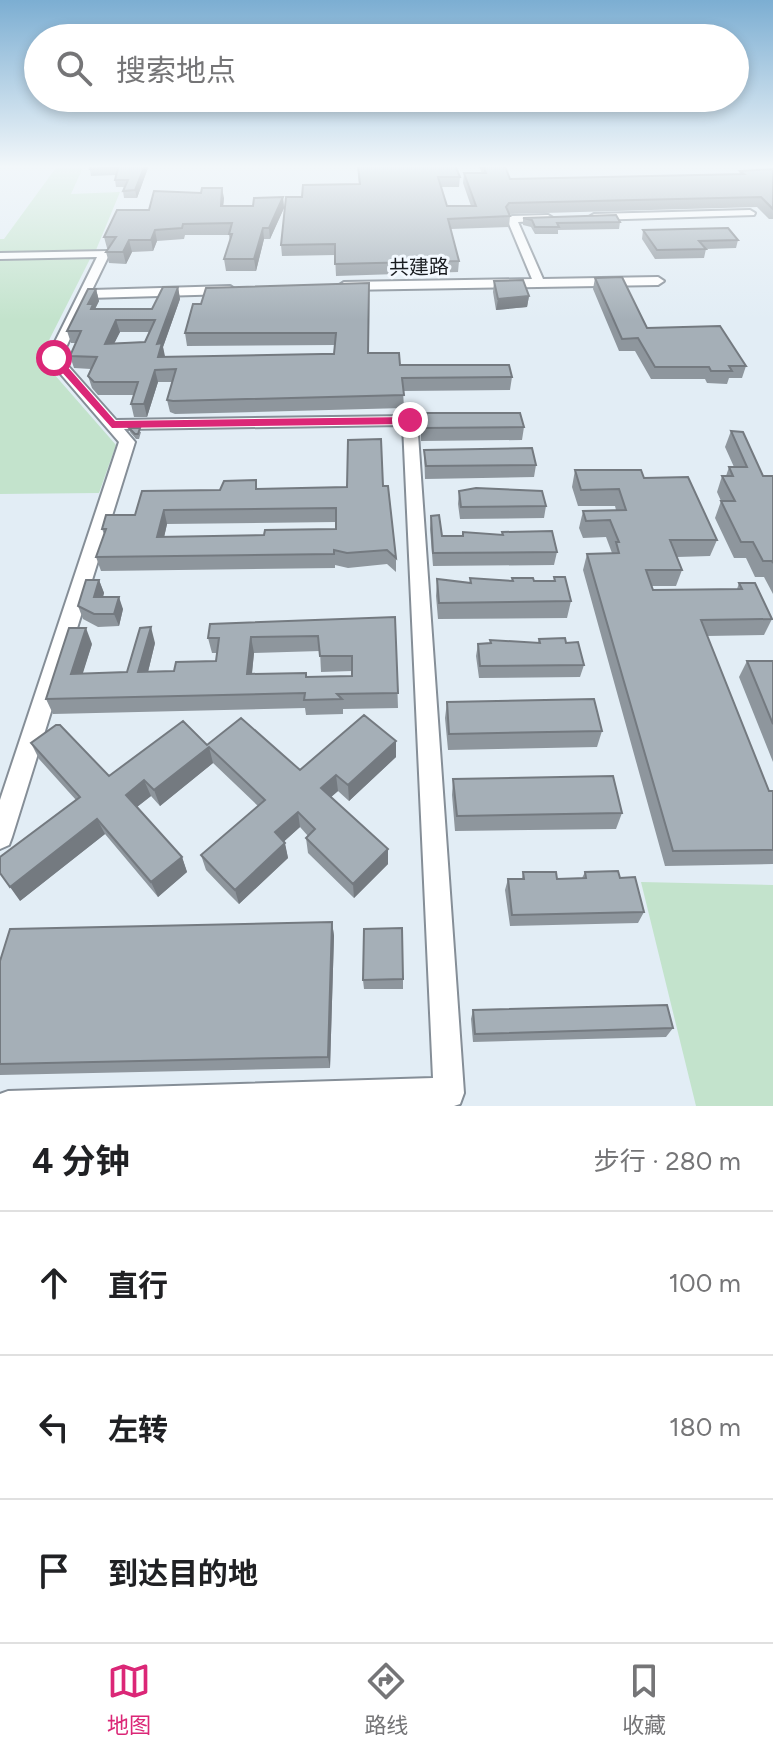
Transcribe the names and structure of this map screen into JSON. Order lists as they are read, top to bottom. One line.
{"streets":{"street":["共建路"]},"page":{"search":"搜索地点","heading":["4 分钟","步行 · 280 m"],"list":[["直行","100 m"],["左转","180 m"],"到达目的地"],"nav":["地图","路线","收藏"]}}
